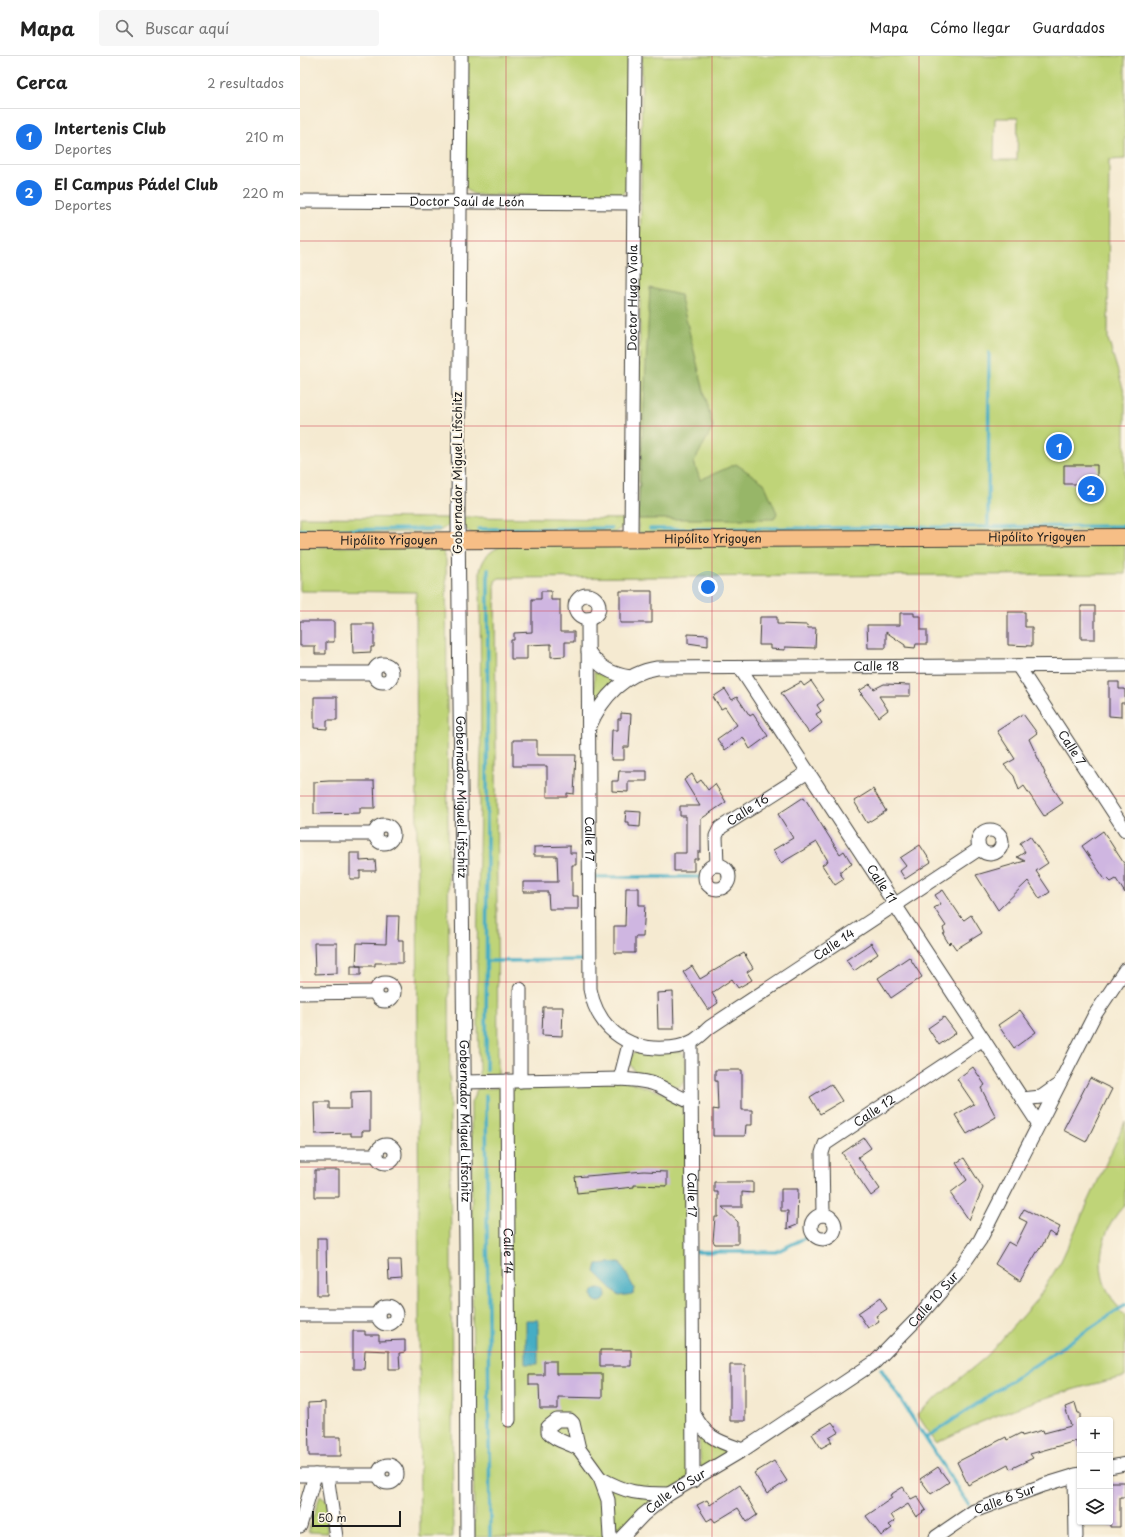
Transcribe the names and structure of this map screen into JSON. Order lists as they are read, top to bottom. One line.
{"streets":{"main road":["Hipólito Yrigoyen"],"street":["Doctor Saúl de León","Doctor Hugo Viola","Gobernador Miguel Lifschitz","Calle 18","Calle 7","Calle 16","Calle 17","Calle 11","Calle 14","Calle 12","Calle 10 Sur","Calle 6 Sur"]},"crossings":[["Doctor Saúl de León","Doctor Hugo Viola"],["Doctor Saúl de León","Gobernador Miguel Lifschitz"],["Doctor Hugo Viola","Hipólito Yrigoyen"],["Gobernador Miguel Lifschitz","Hipólito Yrigoyen"],["Calle 18","Calle 7"],["Calle 18","Calle 17"],["Calle 18","Calle 11"],["Calle 16","Calle 11"],["Calle 17","Calle 14"],["Calle 17","Calle 10 Sur"],["Calle 11","Calle 14"],["Calle 11","Calle 12"],["Calle 11","Calle 10 Sur"]],"scale_bar":"50 m","page":{"header":"Mapa","search":"Buscar aquí","nav":["Mapa","Cómo llegar","Guardados"],"heading":["Cerca","2 resultados"],"list":[{"mark":"1","name":"Intertenis Club","note":"Deportes","value":"210 m"},{"mark":"2","name":"El Campus Pádel Club","note":"Deportes","value":"220 m"}],"pins":["1","2"],"map_buttons":["+","−"],"scale":"50 m"}}
